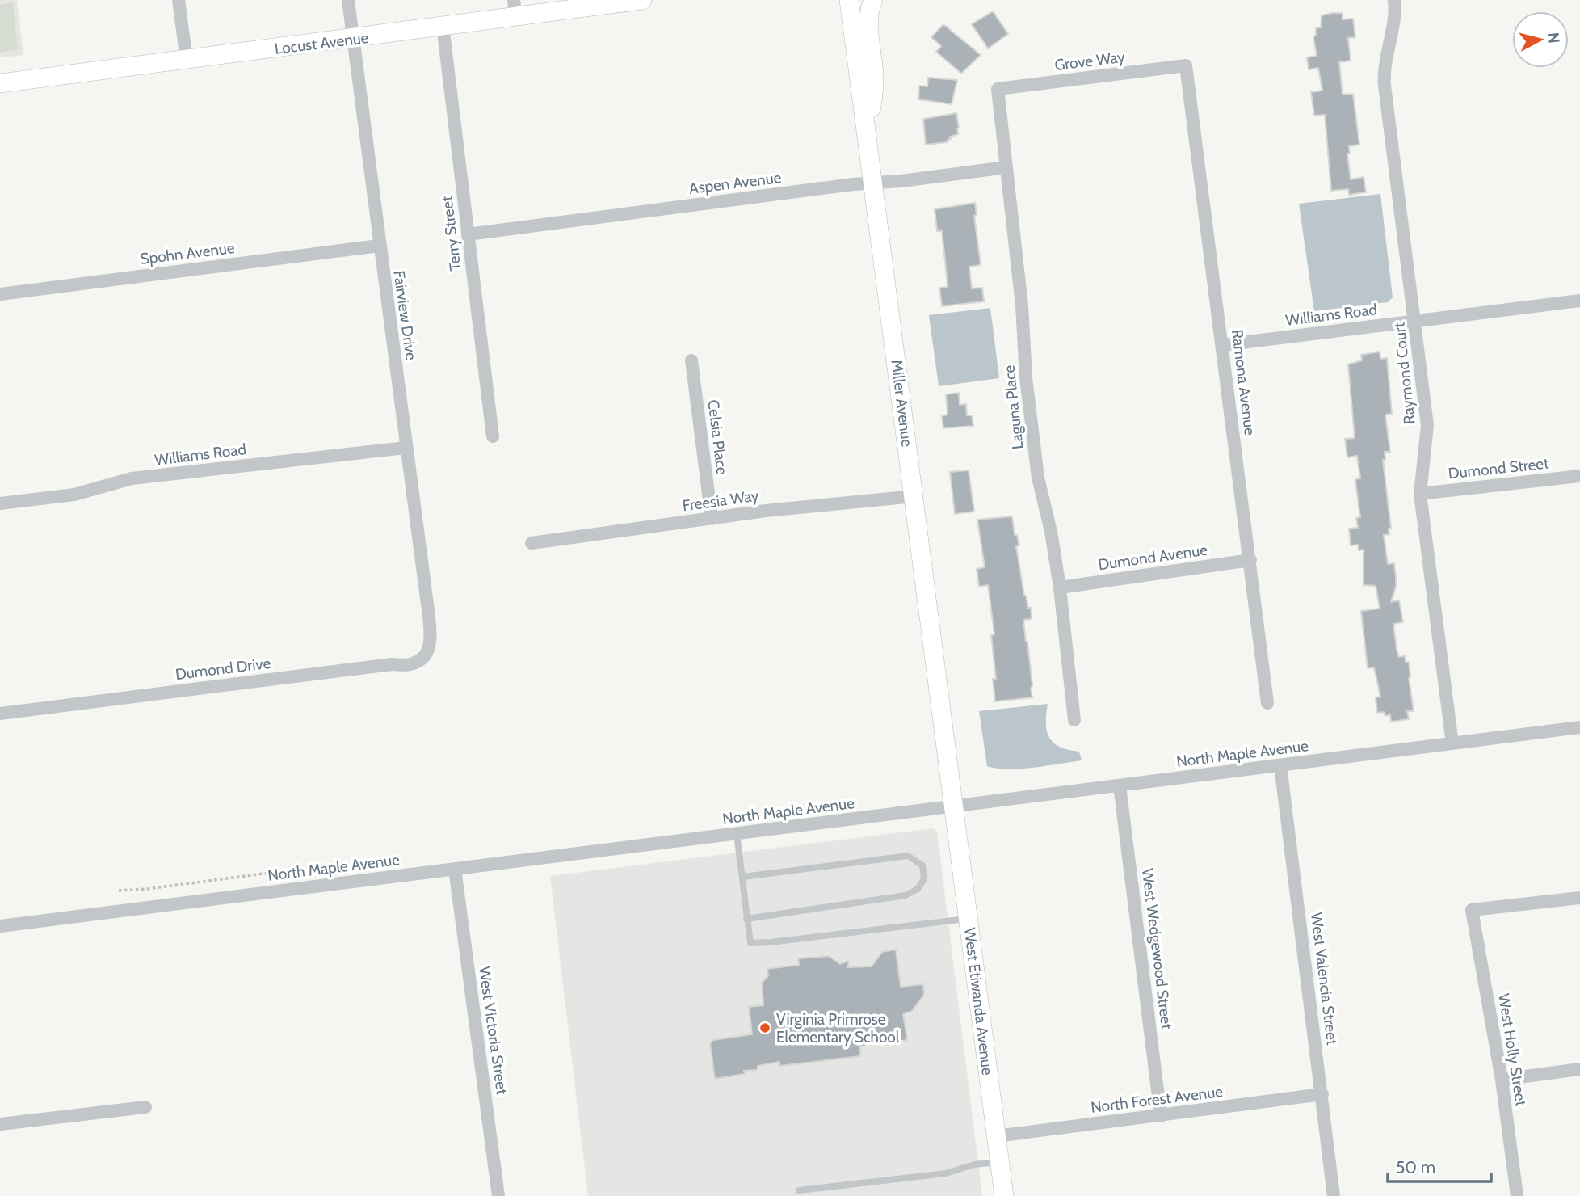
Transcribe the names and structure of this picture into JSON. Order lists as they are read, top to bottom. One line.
{"streets":{"street":["Locust Avenue","Grove Way","Aspen Avenue","Terry Street","Spohn Avenue","Williams Road","Fairview Drive","Raymond Court","Ramona Avenue","Miller Avenue","Laguna Place","Celsia Place","Dumond Street","Freesia Way","Dumond Avenue","Dumond Drive","North Maple Avenue","West Wedgewood Street","West Valencia Street","West Etiwanda Avenue","West Victoria Street","West Holly Street","North Forest Avenue"]},"crossings":[["Locust Avenue","Terry Street"],["Locust Avenue","Fairview Drive"],["Grove Way","Ramona Avenue"],["Grove Way","Laguna Place"],["Aspen Avenue","Terry Street"],["Aspen Avenue","Miller Avenue"],["Aspen Avenue","Laguna Place"],["Spohn Avenue","Fairview Drive"],["Williams Road","Fairview Drive"],["Williams Road","Raymond Court"],["Williams Road","Ramona Avenue"],["Fairview Drive","Dumond Drive"],["Raymond Court","Dumond Street"],["Raymond Court","North Maple Avenue"],["Ramona Avenue","Dumond Avenue"],["Miller Avenue","Freesia Way"],["Miller Avenue","North Maple Avenue"],["Miller Avenue","West Etiwanda Avenue"],["Laguna Place","Dumond Avenue"],["Celsia Place","Freesia Way"],["North Maple Avenue","West Wedgewood Street"],["North Maple Avenue","West Valencia Street"],["North Maple Avenue","West Etiwanda Avenue"],["North Maple Avenue","West Victoria Street"],["West Wedgewood Street","North Forest Avenue"],["West Valencia Street","North Forest Avenue"],["West Etiwanda Avenue","North Forest Avenue"]],"places":["Virginia Primrose Elementary School"],"scale_bar":"50 m","north":"right"}
